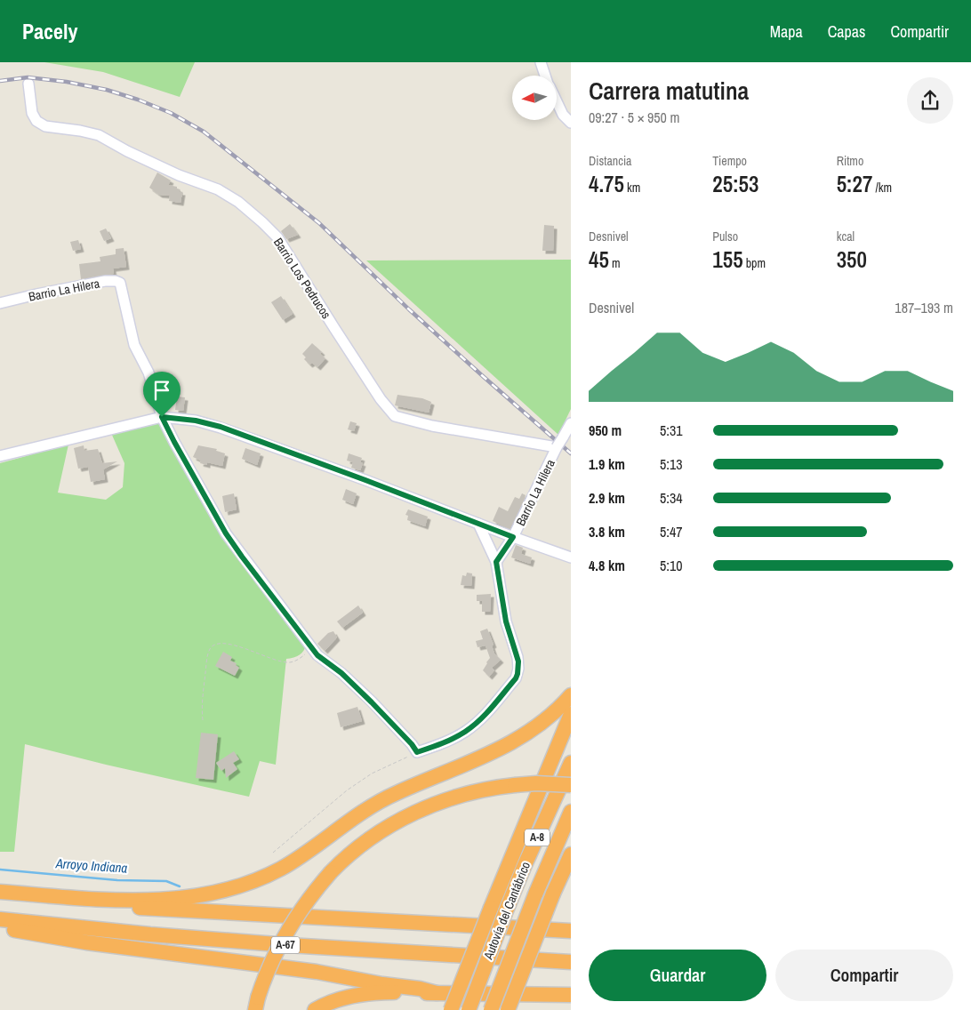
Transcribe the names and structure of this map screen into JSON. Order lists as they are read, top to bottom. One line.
{"streets":{"highway":["A-8","Autovía del Cantábrico","A-67"],"street":["Barrio Los Pedrucos","Barrio La Hilera"]},"crossings":[["Barrio Los Pedrucos","Barrio La Hilera"]],"water":["Arroyo Indiana"],"north":"left","page":{"header":"Pacely","nav":["Mapa","Capas","Compartir"],"heading":["Carrera matutina","09:27 · 5 × 950 m"],"stats":[["Distancia","4.75 km"],["Tiempo","25:53"],["Ritmo","5:27 /km"],["Desnivel","45 m"],["Pulso","155 bpm"],["kcal","350"]],"chart":["Desnivel","187–193 m"],"list":[{"name":"950 m","note":"5:31"},{"name":"1.9 km","note":"5:13"},{"name":"2.9 km","note":"5:34"},{"name":"3.8 km","note":"5:47"},{"name":"4.8 km","note":"5:10"}],"buttons":["Guardar","Compartir"]}}
